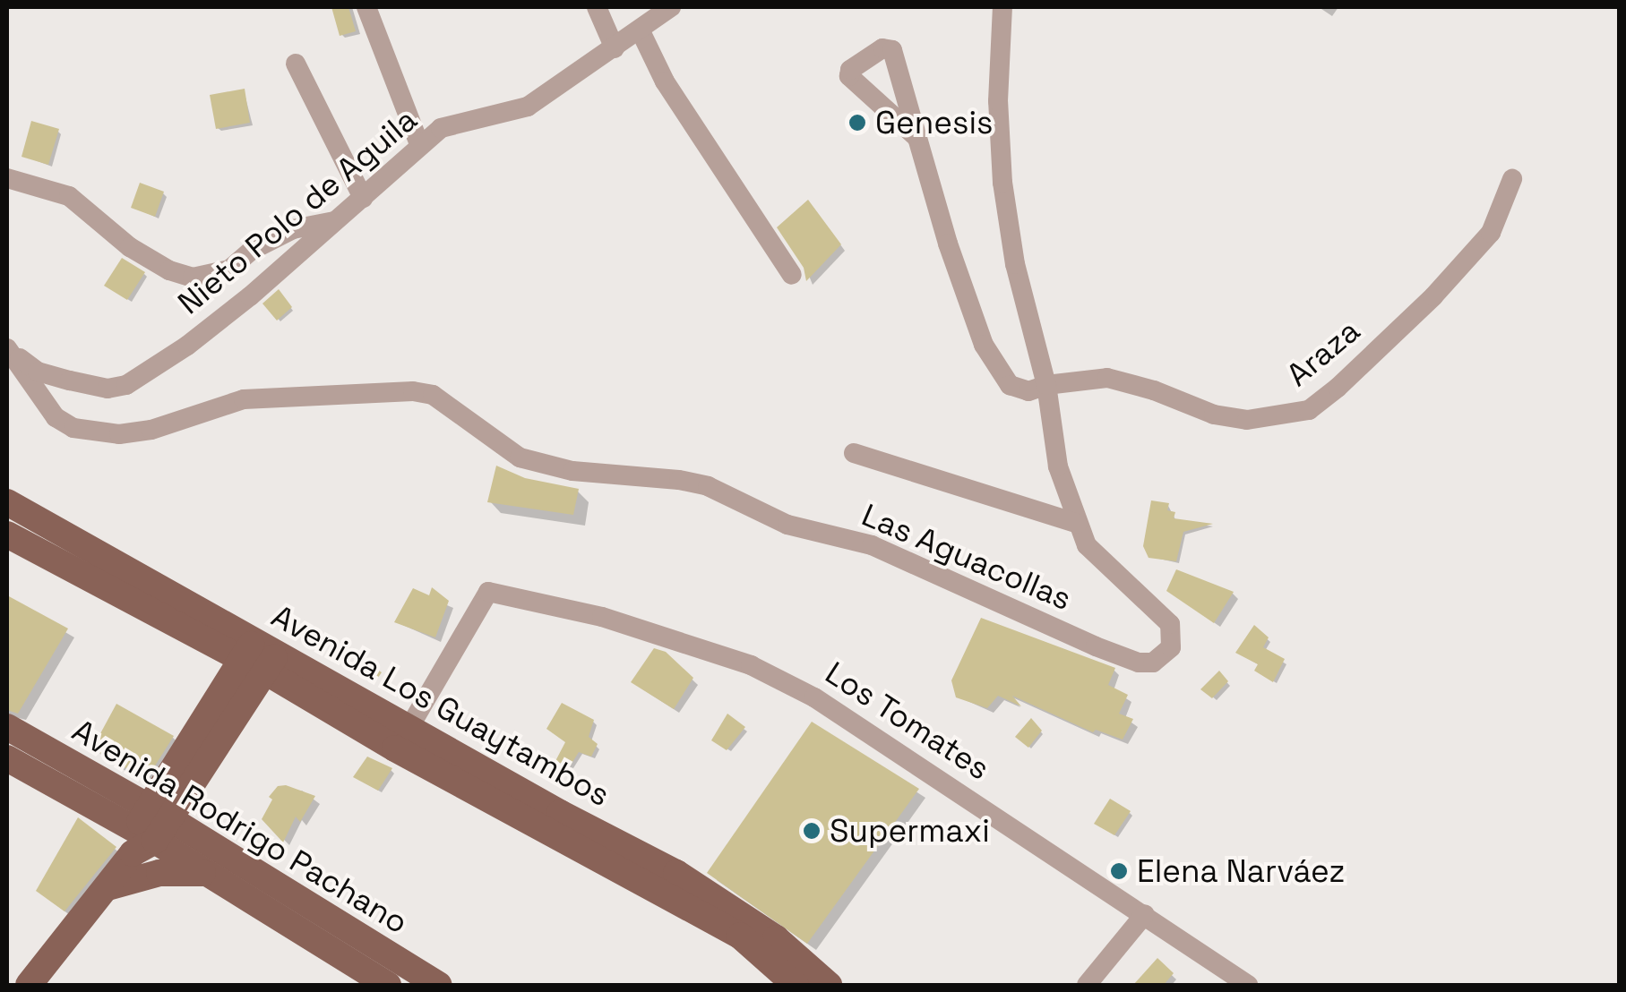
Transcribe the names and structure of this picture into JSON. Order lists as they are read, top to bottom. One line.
{"streets":{"main road":["Avenida Los Guaytambos","Avenida Rodrigo Pachano"],"street":["Nieto Polo de Aguila","Araza","Las Aguacollas","Los Tomates"]},"crossings":[["Nieto Polo de Aguila","Las Aguacollas"],["Araza","Las Aguacollas"],["Avenida Los Guaytambos","Los Tomates"]],"places":["Genesis","Supermaxi","Elena Narváez"]}
